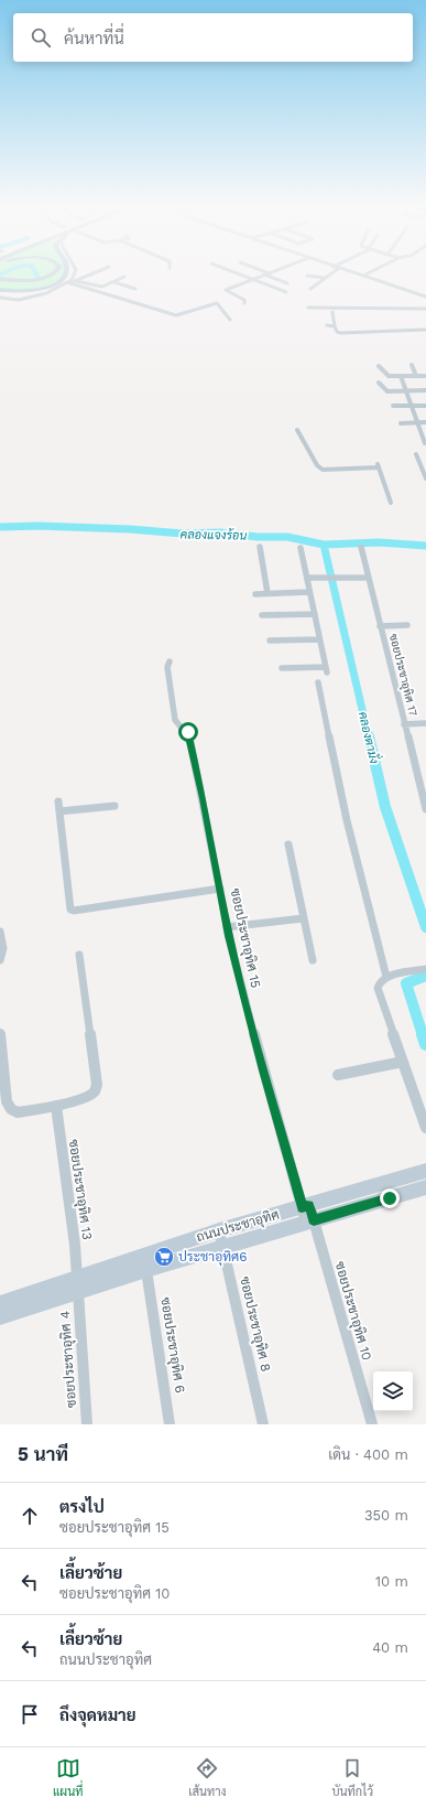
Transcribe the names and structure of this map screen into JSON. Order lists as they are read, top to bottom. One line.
{"streets":{"main road":["ถนนประชาอุทิศ"],"street":["ซอยประชาอุทิศ 17","ซอยประชาอุทิศ 15","ซอยประชาอุทิศ 13","ซอยประชาอุทิศ 10","ซอยประชาอุทิศ 8","ซอยประชาอุทิศ 6","ซอยประชาอุทิศ 4"]},"crossings":[["ซอยประชาอุทิศ 15","ถนนประชาอุทิศ"],["ซอยประชาอุทิศ 15","ซอยประชาอุทิศ 10"],["ซอยประชาอุทิศ 13","ถนนประชาอุทิศ"],["ซอยประชาอุทิศ 13","ซอยประชาอุทิศ 4"],["ถนนประชาอุทิศ","ซอยประชาอุทิศ 10"],["ถนนประชาอุทิศ","ซอยประชาอุทิศ 8"],["ถนนประชาอุทิศ","ซอยประชาอุทิศ 6"],["ถนนประชาอุทิศ","ซอยประชาอุทิศ 4"]],"water":["คลองแจงร้อน","คลองตามั่ง"],"places":{"supermarket":["ประชาอุทิศ6"]},"page":{"search":"ค้นหาที่นี่","heading":["5 นาที","เดิน · 400 m"],"list":[["ตรงไป","ซอยประชาอุทิศ 15","350 m"],["เลี้ยวซ้าย","ซอยประชาอุทิศ 10","10 m"],["เลี้ยวซ้าย","ถนนประชาอุทิศ","40 m"],"ถึงจุดหมาย"],"nav":["แผนที่","เส้นทาง","บันทึกไว้"]}}
